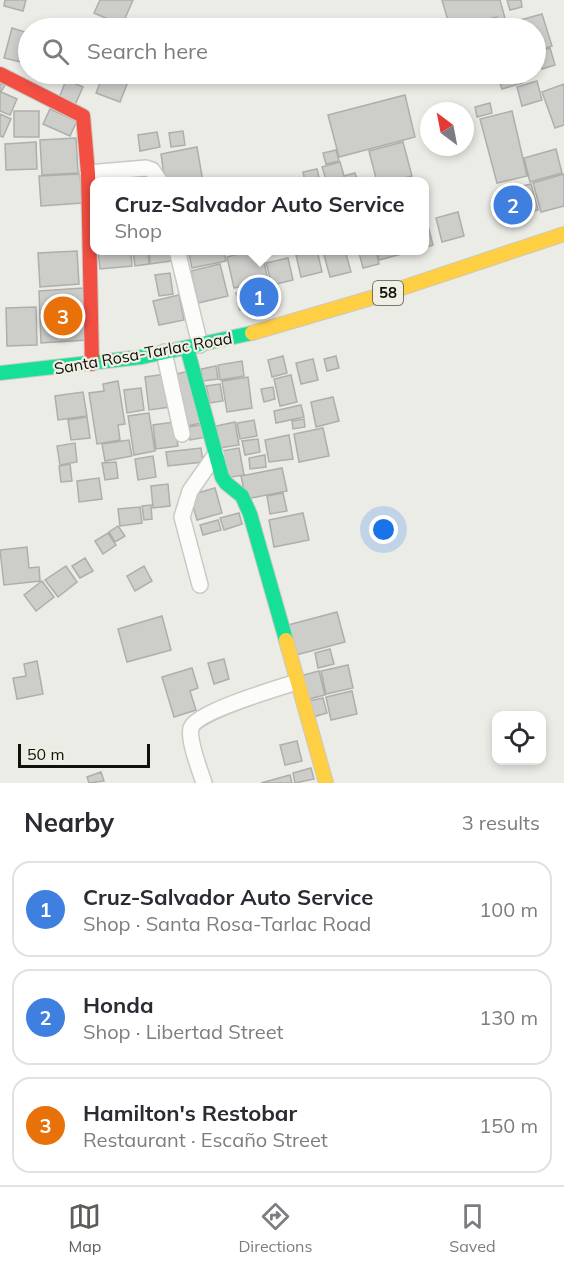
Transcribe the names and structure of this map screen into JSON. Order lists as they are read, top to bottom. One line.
{"streets":{"main road":["58","Santa Rosa-Tarlac Road"]},"scale_bar":"50 m","north":"top left","page":{"search":"Search here","popup":["Cruz-Salvador Auto Service","Shop"],"pins":["2","1","3"],"scale":"50 m","heading":["Nearby","3 results"],"list":[{"mark":"1","name":"Cruz-Salvador Auto Service","note":"Shop · Santa Rosa-Tarlac Road","value":"100 m"},{"mark":"2","name":"Honda","note":"Shop · Libertad Street","value":"130 m"},{"mark":"3","name":"Hamilton's Restobar","note":"Restaurant · Escaño Street","value":"150 m"}],"nav":["Map","Directions","Saved"]}}
